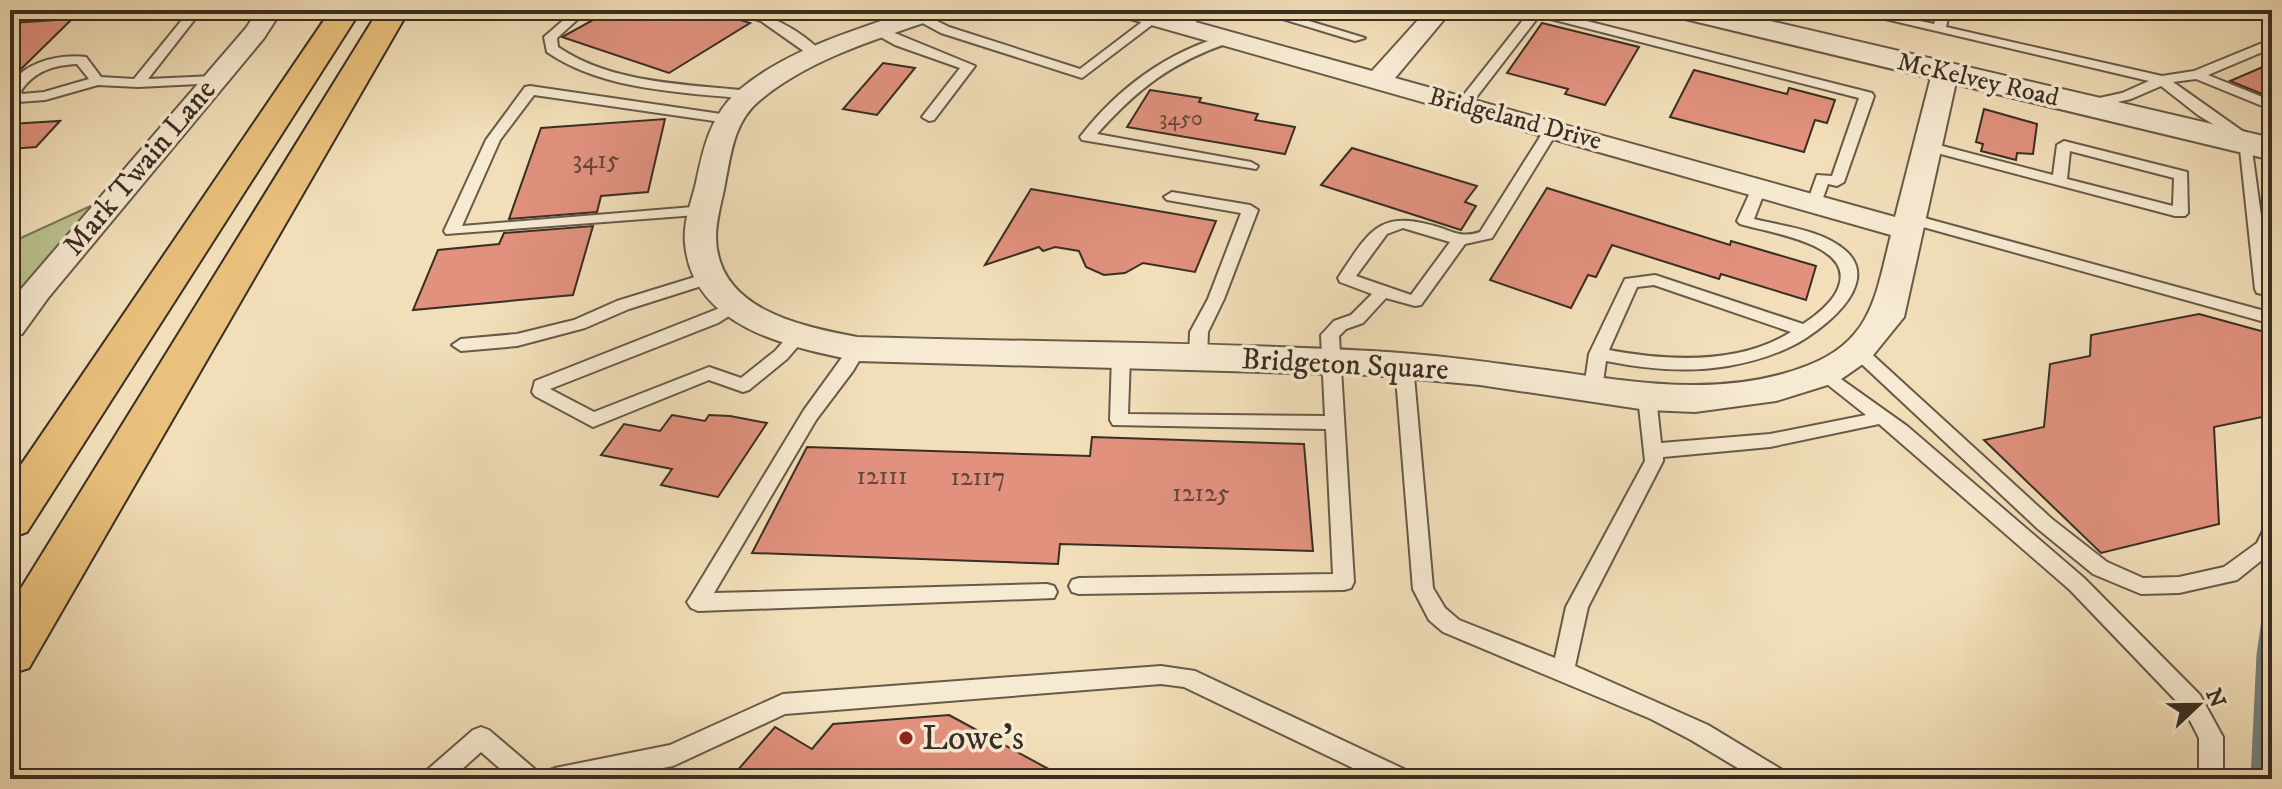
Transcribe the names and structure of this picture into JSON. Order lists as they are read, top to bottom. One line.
{"streets":{"street":["McKelvey Road","Bridgeland Drive","Mark Twain Lane","Bridgeton Square"]},"crossings":[["McKelvey Road","Bridgeton Square"],["Bridgeland Drive","Bridgeton Square"]],"places":["Lowe's"],"house_numbers":["3450","3415","12111","12117","12125"],"north":"right"}
